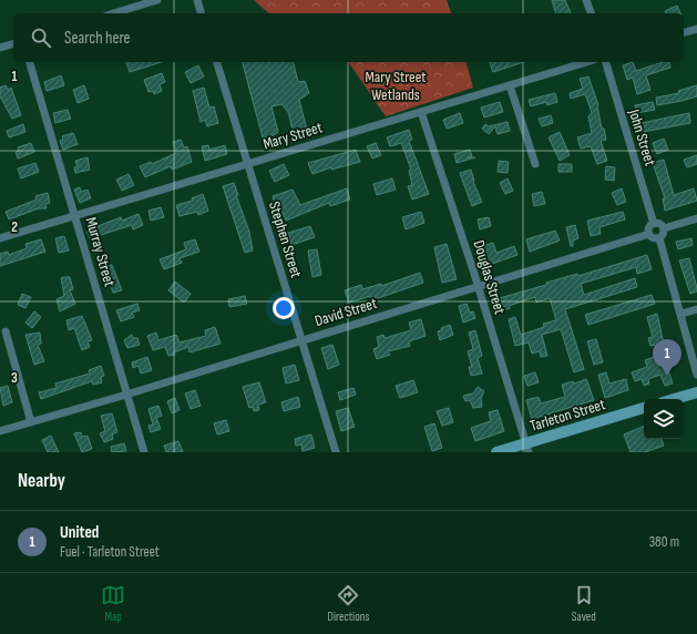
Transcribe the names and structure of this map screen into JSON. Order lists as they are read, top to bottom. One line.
{"streets":{"main road":["Tarleton Street"],"street":["Mary Street","John Street","Stephen Street","Murray Street","Douglas Street","David Street"]},"crossings":[["Mary Street","Stephen Street"],["Mary Street","Murray Street"],["Mary Street","Douglas Street"],["John Street","David Street"],["Stephen Street","David Street"],["Murray Street","David Street"],["Douglas Street","David Street"],["Douglas Street","Tarleton Street"]],"parks":["Mary Street Wetlands"],"page":{"search":"Search here","pins":"1","heading":"Nearby","list":[{"mark":"1","name":"United","note":"Fuel · Tarleton Street","value":"380 m"}],"nav":["Map","Directions","Saved"]},"grid":{"rows":["1","2","3"]}}
